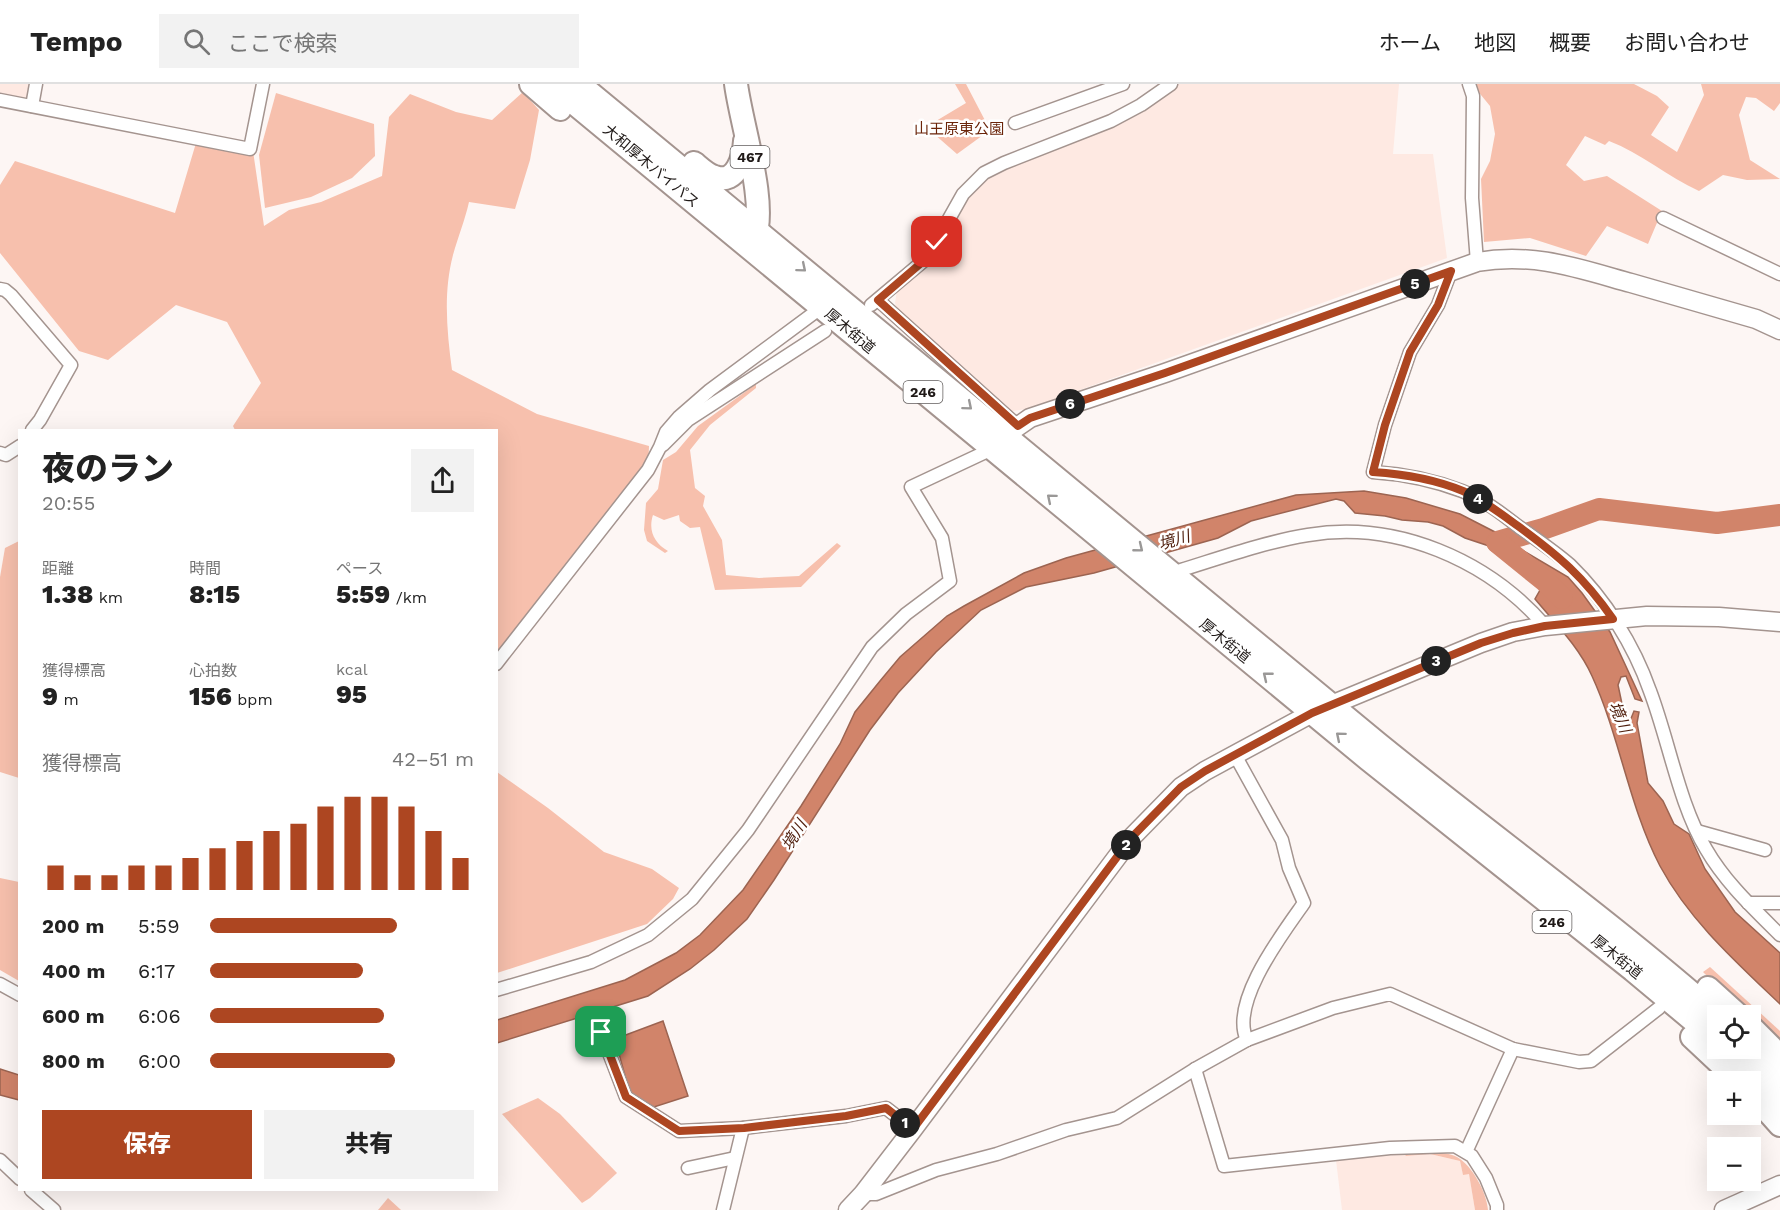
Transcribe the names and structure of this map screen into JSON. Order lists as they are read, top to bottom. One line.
{"streets":{"highway":["467","大和厚木バイパス","厚木街道","246"]},"crossings":[["467","大和厚木バイパス"],["467","厚木街道"],["大和厚木バイパス","厚木街道"],["大和厚木バイパス","246"],["厚木街道","246"]],"water":["境川"],"parks":["山王原東公園"],"page":{"header":"Tempo","search":"ここで検索","nav":["ホーム","地図","概要","お問い合わせ"],"pins":["5","6","4","3","2","1"],"heading":["夜のラン","20:55"],"stats":[["距離","1.38 km"],["時間","8:15"],["ペース","5:59 /km"],["獲得標高","9 m"],["心拍数","156 bpm"],["kcal","95"]],"chart":["獲得標高","42–51 m"],"list":[{"name":"200 m","note":"5:59"},{"name":"400 m","note":"6:17"},{"name":"600 m","note":"6:06"},{"name":"800 m","note":"6:00"}],"map_buttons":["+","−"],"buttons":["保存","共有"]}}
